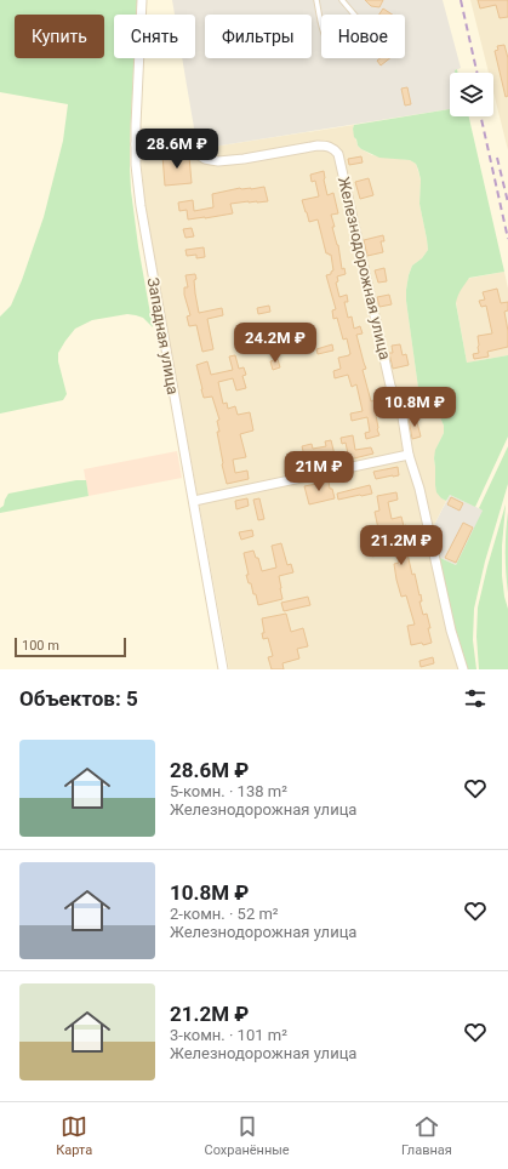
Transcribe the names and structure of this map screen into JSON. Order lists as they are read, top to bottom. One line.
{"streets":{"street":["Железнодорожная улица","Западная улица"]},"crossings":[["Железнодорожная улица","Западная улица"]],"scale_bar":"100 m","page":{"chip":["Купить","Снять","Фильтры","Новое"],"price":["28.6M ₽","24.2M ₽","10.8M ₽","21M ₽","21.2M ₽"],"scale":"100 m","heading":"Объектов: 5","list":[{"name":"28.6M ₽","note":"5-комн. · 138 m² · Железнодорожная улица"},{"name":"10.8M ₽","note":"2-комн. · 52 m² · Железнодорожная улица"},{"name":"21.2M ₽","note":"3-комн. · 101 m² · Железнодорожная улица"}],"tabs":["Карта","Сохранённые","Главная"]}}
